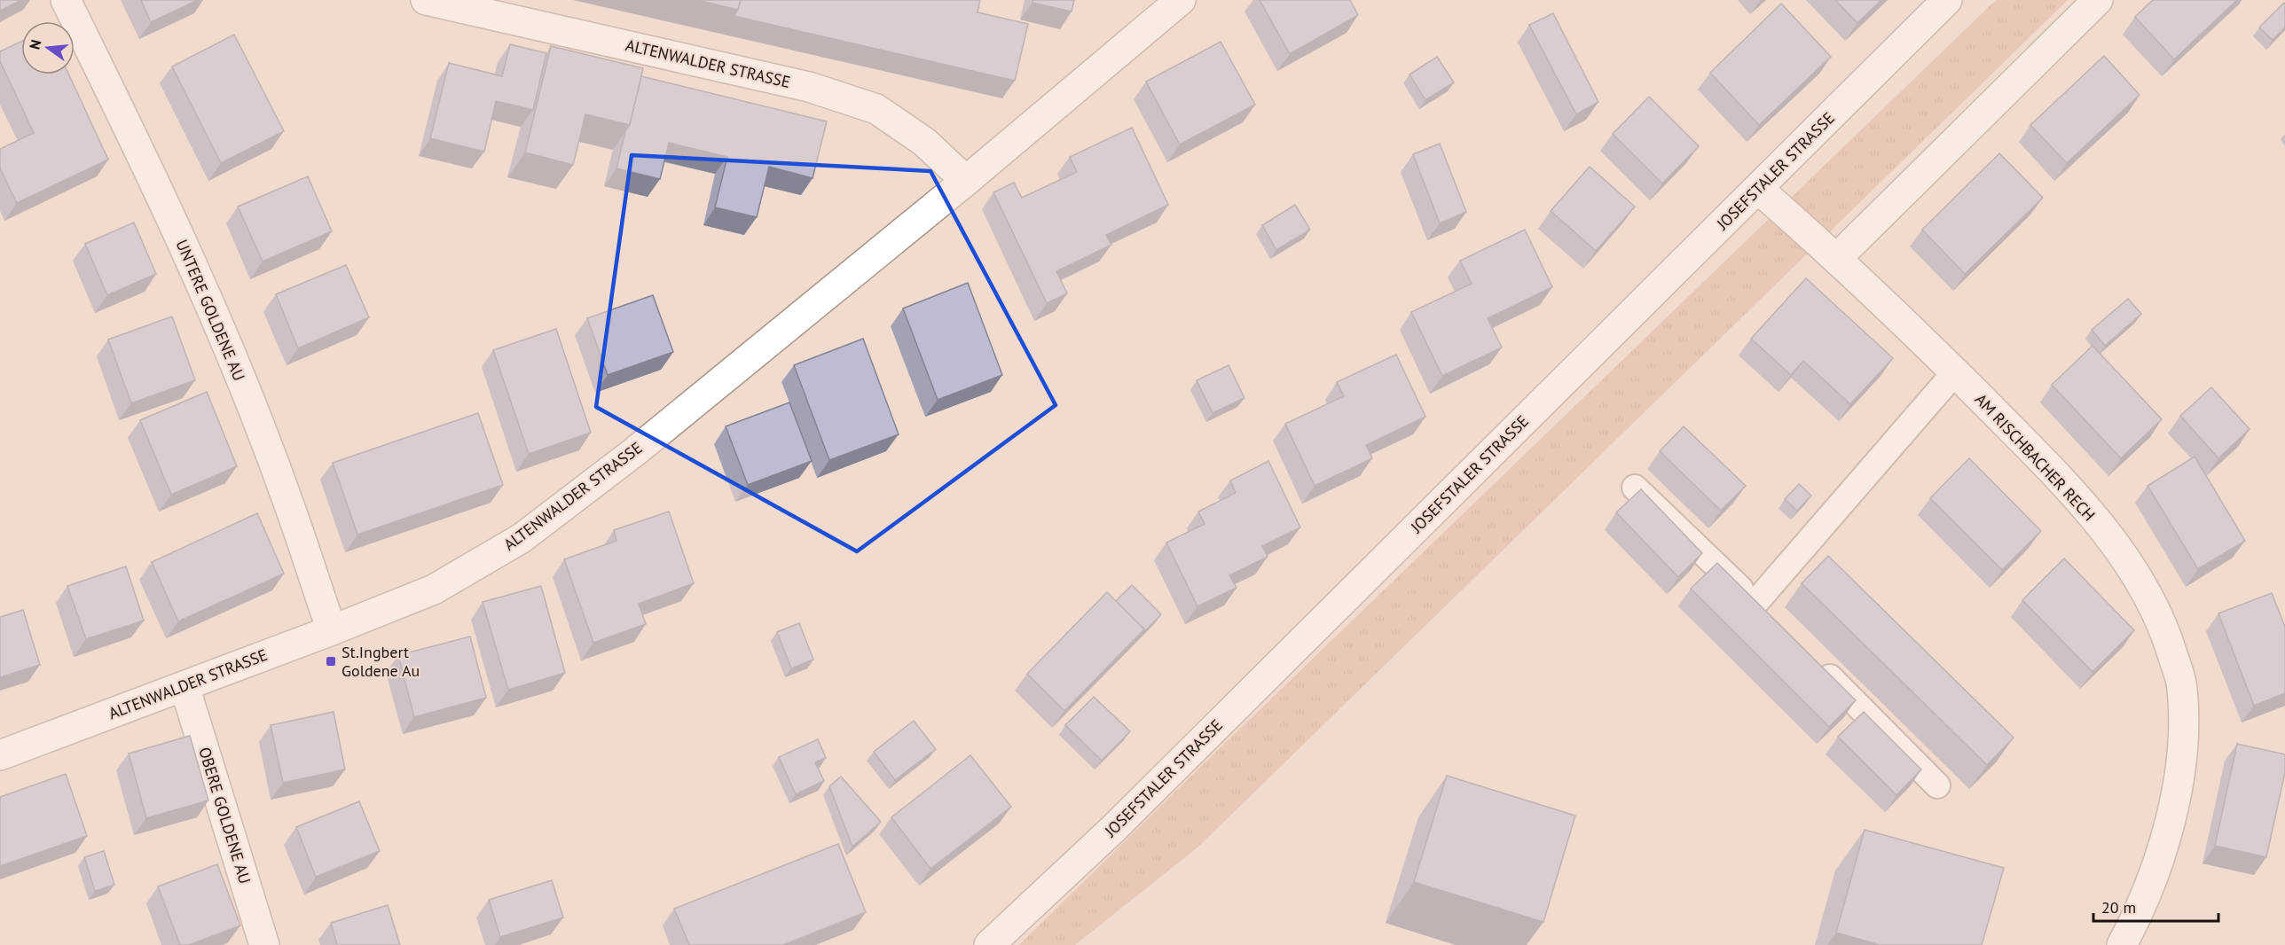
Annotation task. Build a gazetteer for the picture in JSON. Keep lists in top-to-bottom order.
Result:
{
  "streets": {
    "street": [
      "ALTENWALDER STRASSE",
      "JOSEFSTALER STRASSE",
      "UNTERE GOLDENE AU",
      "AM RISCHBACHER RECH",
      "OBERE GOLDENE AU"
    ]
  },
  "crossings": [
    ["ALTENWALDER STRASSE", "UNTERE GOLDENE AU"],
    ["ALTENWALDER STRASSE", "OBERE GOLDENE AU"],
    ["JOSEFSTALER STRASSE", "AM RISCHBACHER RECH"]
  ],
  "places": {
    "transit": ["St.Ingbert Goldene Au"]
  },
  "scale_bar": "20 m",
  "north": "left"
}
